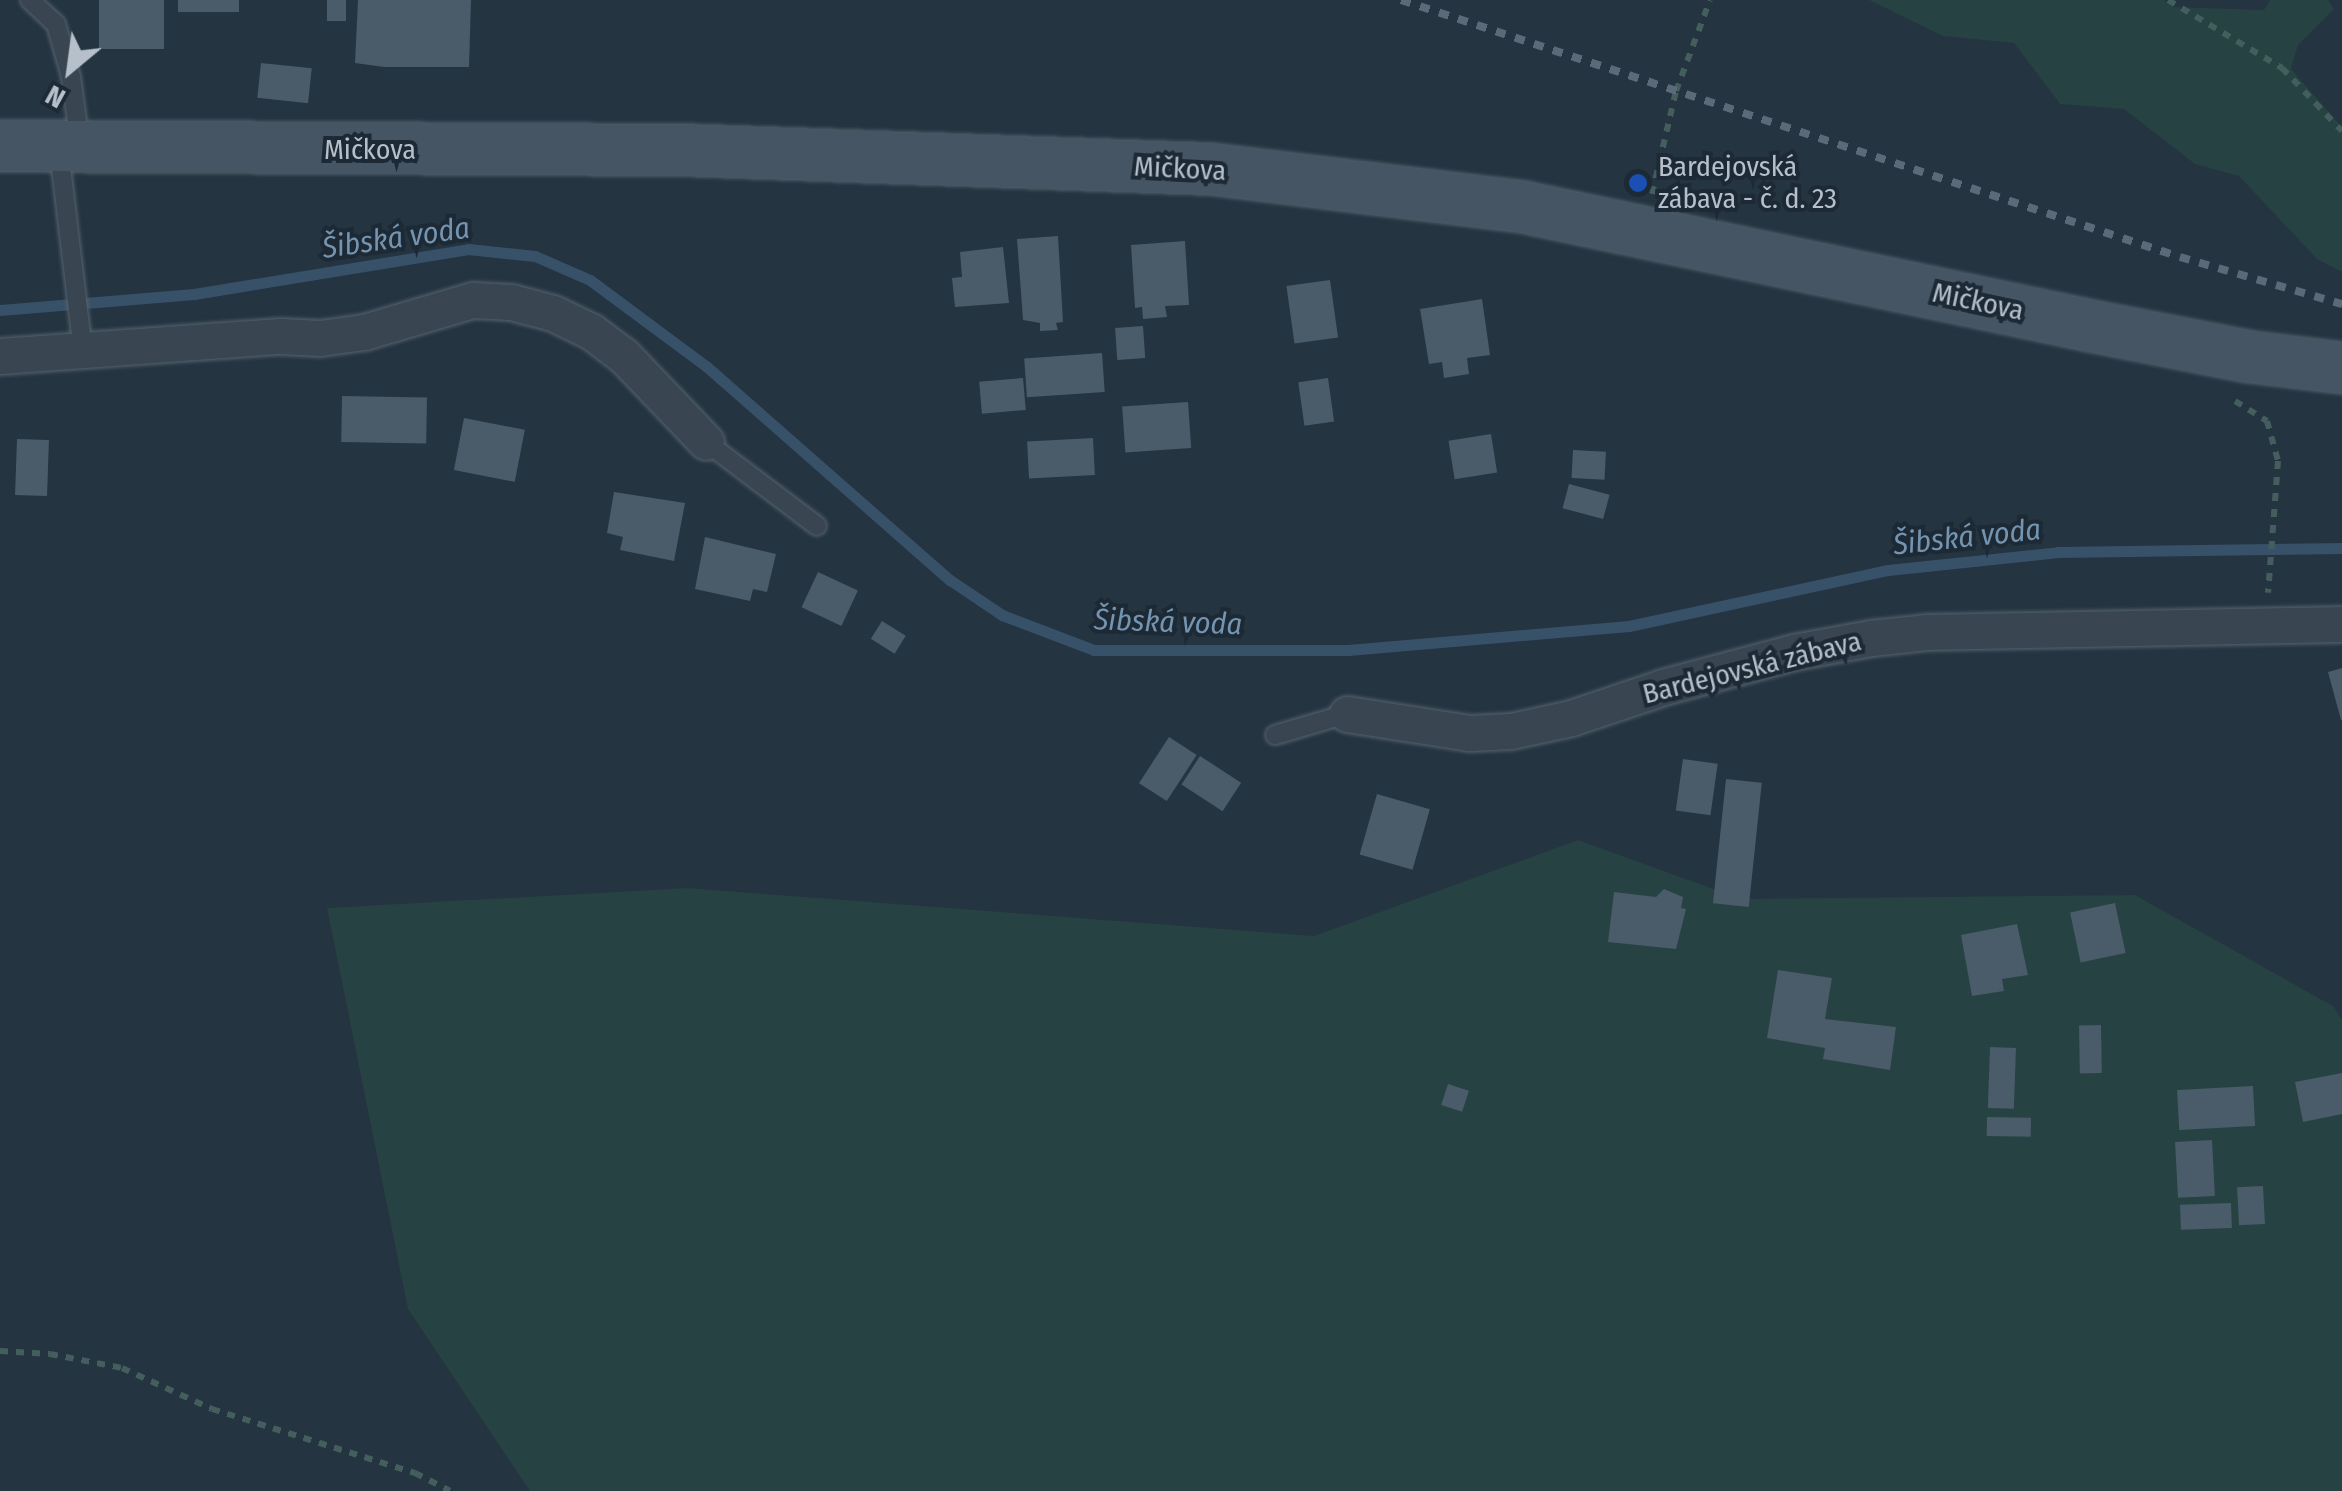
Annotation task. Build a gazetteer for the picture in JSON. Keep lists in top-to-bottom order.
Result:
{
  "streets": {
    "main road": ["Mičkova"],
    "street": ["Bardejovská zábava"]
  },
  "water": ["Šibská voda"],
  "places": ["Bardejovská zábava - č. d. 23"],
  "north": "bottom left"
}
